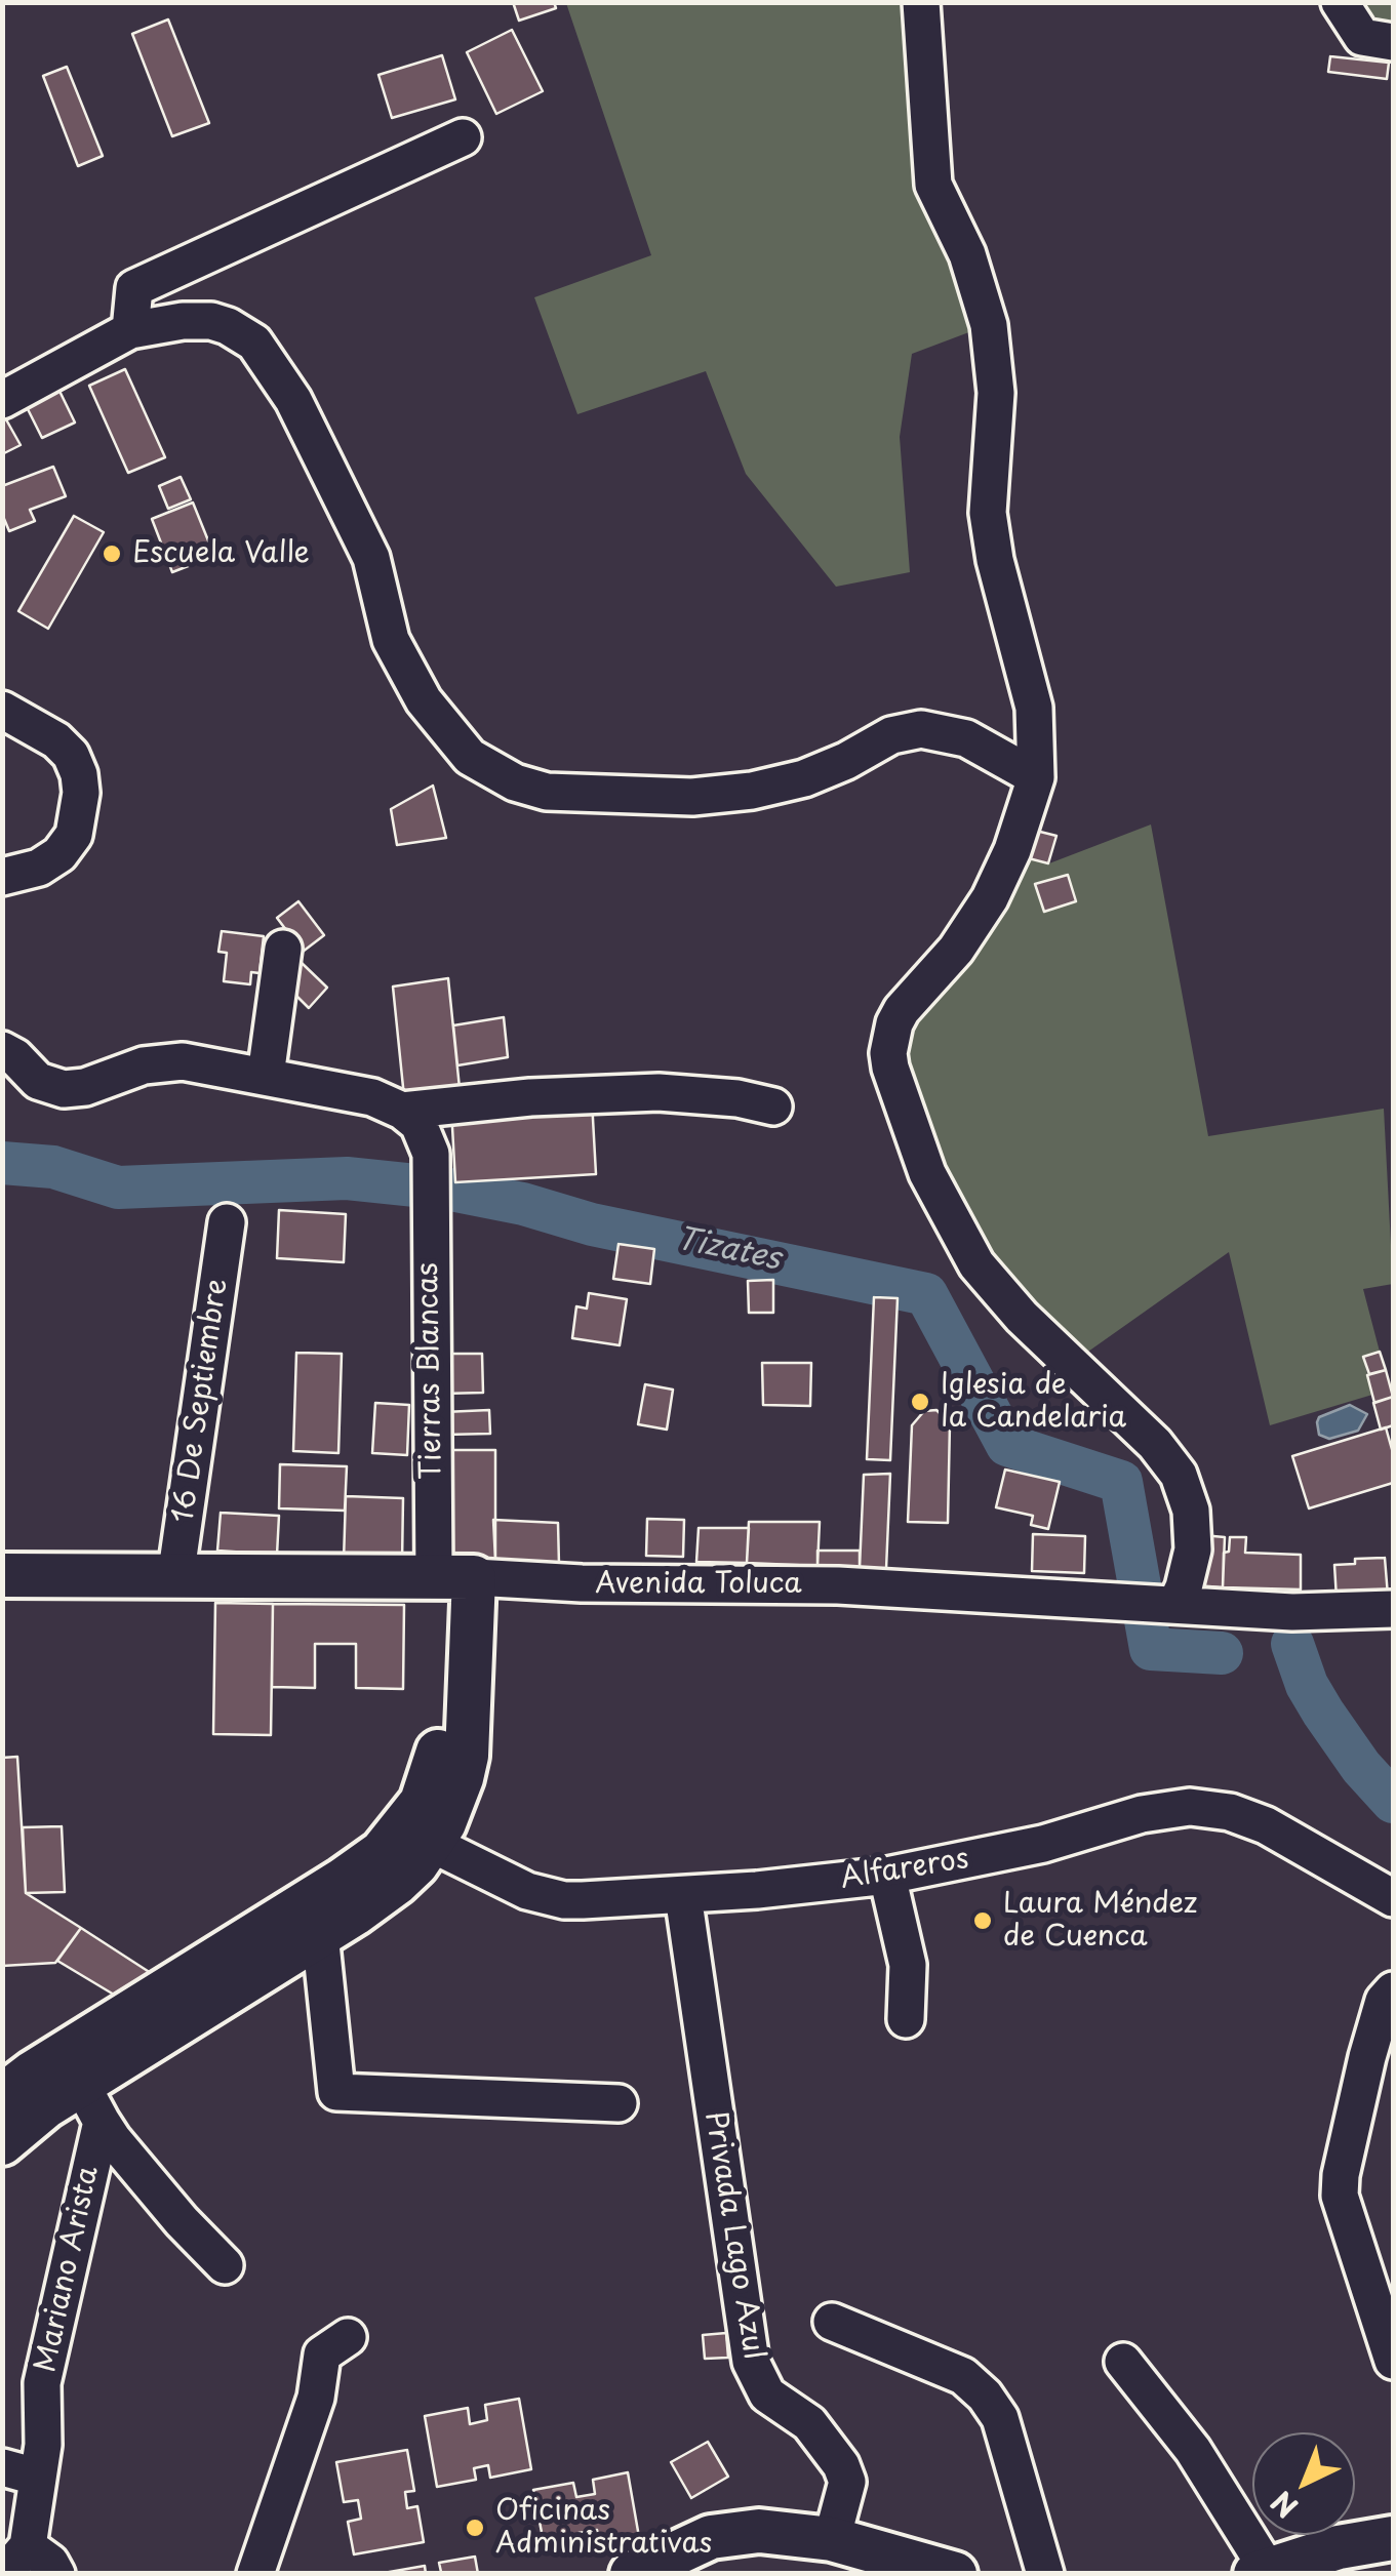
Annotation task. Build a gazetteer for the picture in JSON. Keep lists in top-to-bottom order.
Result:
{
  "streets": {
    "main road": ["Avenida Toluca"],
    "street": [
      "Tierras Blancas",
      "16 De Septiembre",
      "Alfareros",
      "Privada Lago Azul",
      "Mariano Arista"
    ]
  },
  "crossings": [
    ["Tierras Blancas", "Avenida Toluca"],
    ["16 De Septiembre", "Avenida Toluca"],
    ["Alfareros", "Privada Lago Azul"]
  ],
  "water": ["Tizates"],
  "places": [
    "Escuela Valle",
    "Iglesia de la Candelaria",
    "Laura Méndez de Cuenca",
    "Oficinas Administrativas"
  ],
  "north": "bottom left"
}
